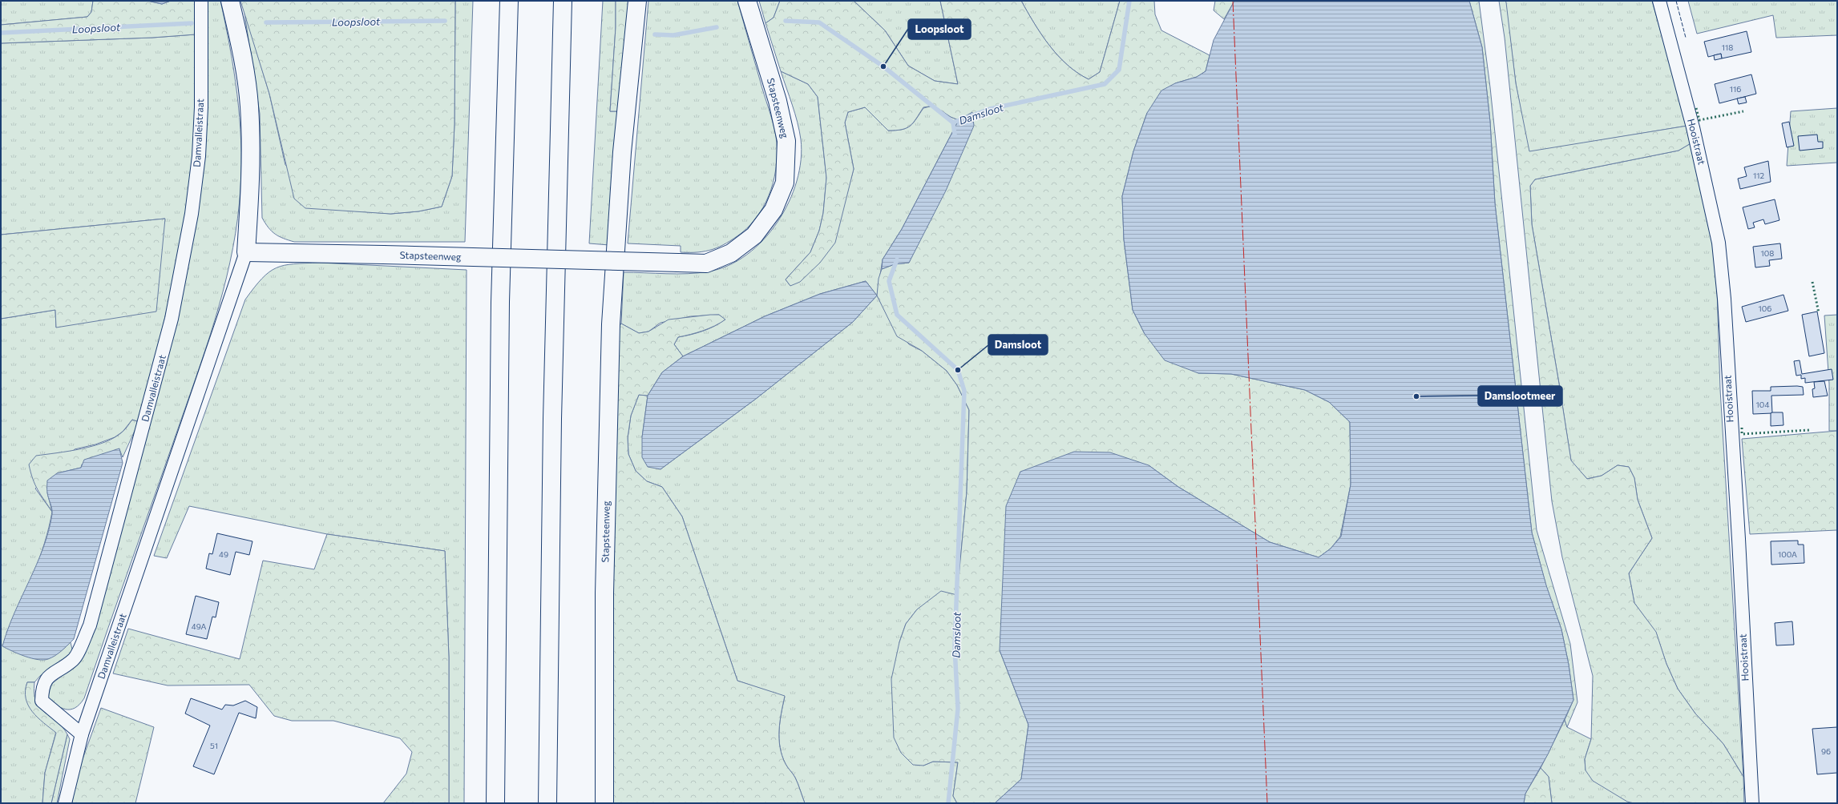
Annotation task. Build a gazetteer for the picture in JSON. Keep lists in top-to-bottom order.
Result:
{
  "streets": {
    "main road": ["Stapsteenweg", "Damvalleistraat"],
    "street": ["Hooistraat"]
  },
  "crossings": [
    ["Stapsteenweg", "Damvalleistraat"]
  ],
  "water": ["Loopsloot", "Damsloot"],
  "places": ["Loopsloot", "Damsloot", "Damslootmeer"],
  "house_numbers": [
    "118",
    "116",
    "112",
    "108",
    "106",
    "104",
    "49",
    "100A",
    "49A",
    "51",
    "96"
  ]
}
